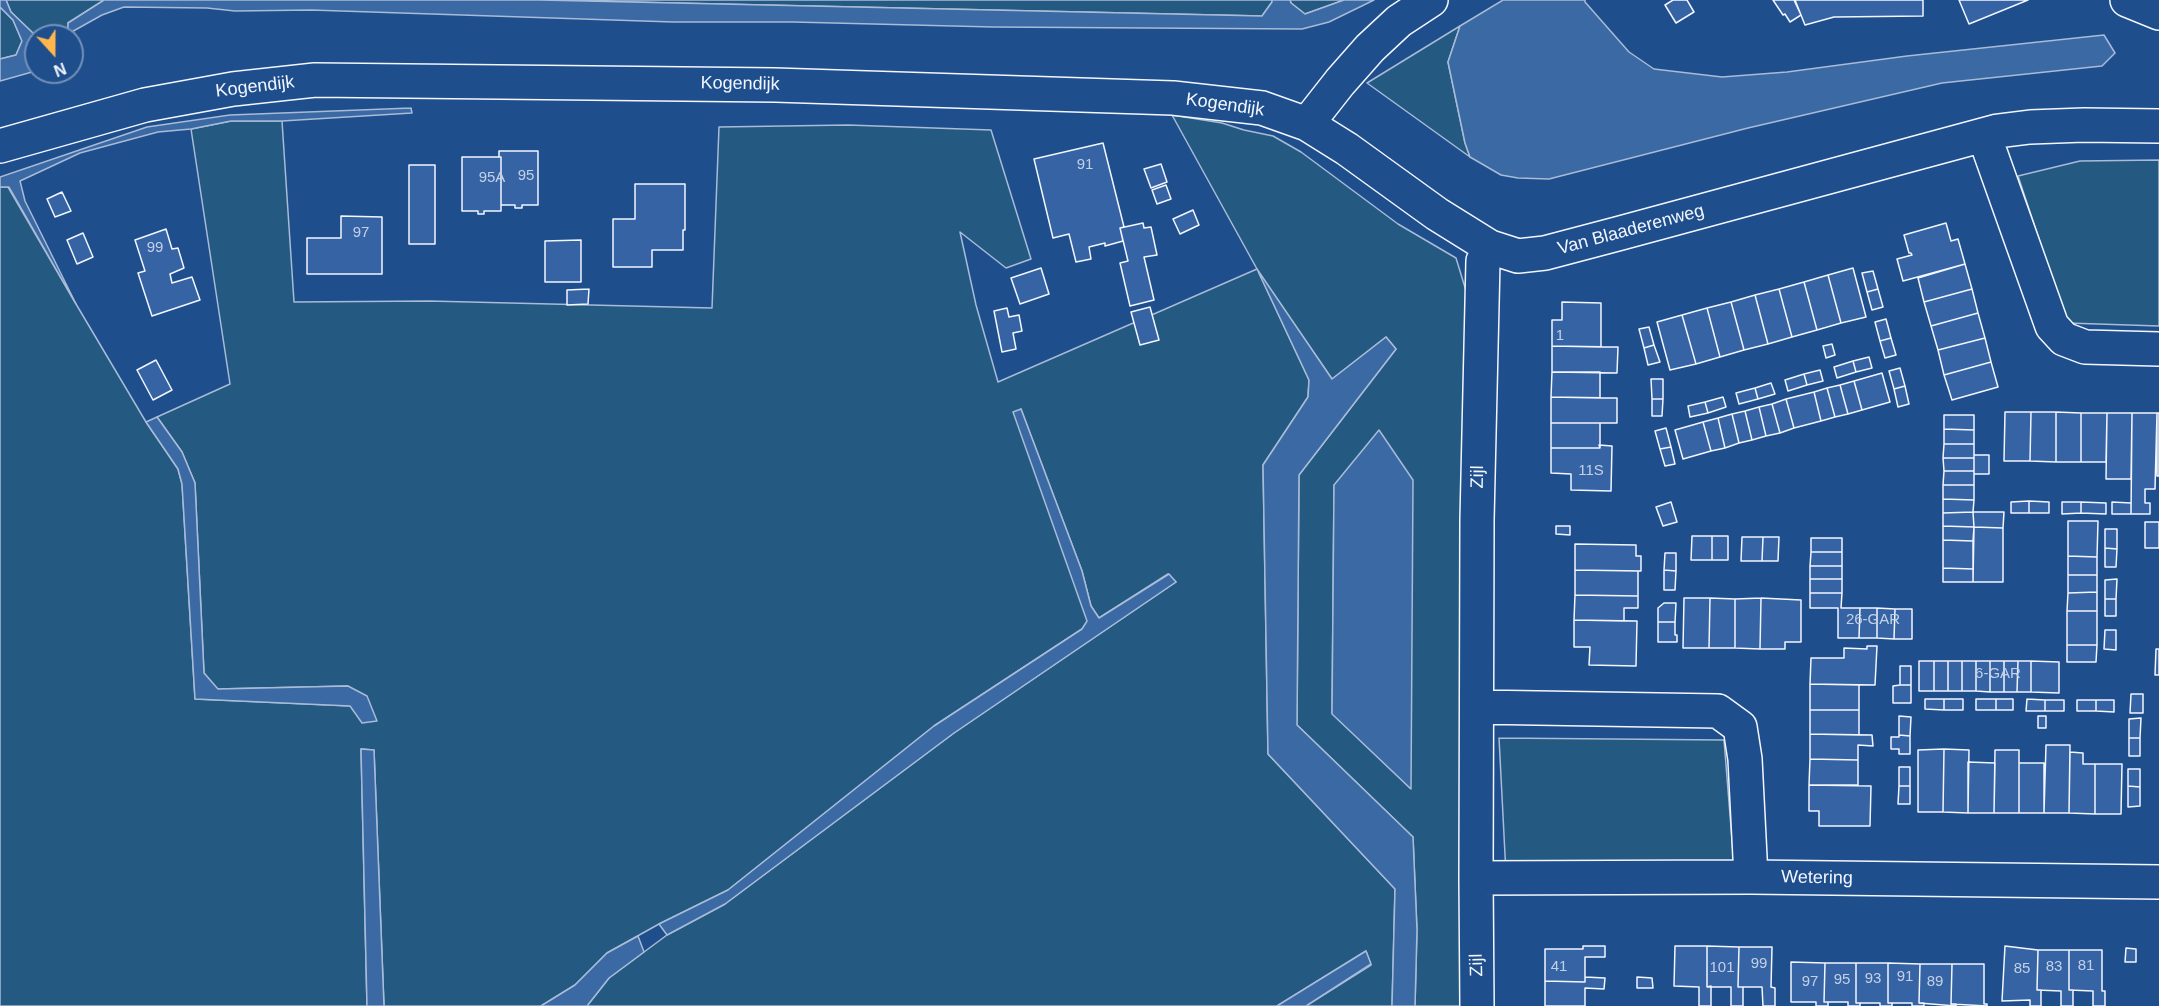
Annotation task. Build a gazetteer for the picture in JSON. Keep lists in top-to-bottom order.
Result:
{
  "streets": {
    "street": [
      "Kogendijk",
      "Van Blaaderenweg",
      "Zijl",
      "Wetering"
    ]
  },
  "crossings": [
    ["Kogendijk", "Van Blaaderenweg"],
    ["Van Blaaderenweg", "Zijl"],
    ["Zijl", "Wetering"]
  ],
  "house_numbers": [
    "91",
    "95",
    "95A",
    "97",
    "99",
    "1",
    "11S",
    "26-GAR",
    "6-GAR",
    "99",
    "81",
    "41",
    "83",
    "101",
    "85",
    "91",
    "93",
    "95",
    "97",
    "89"
  ],
  "north": "bottom"
}
